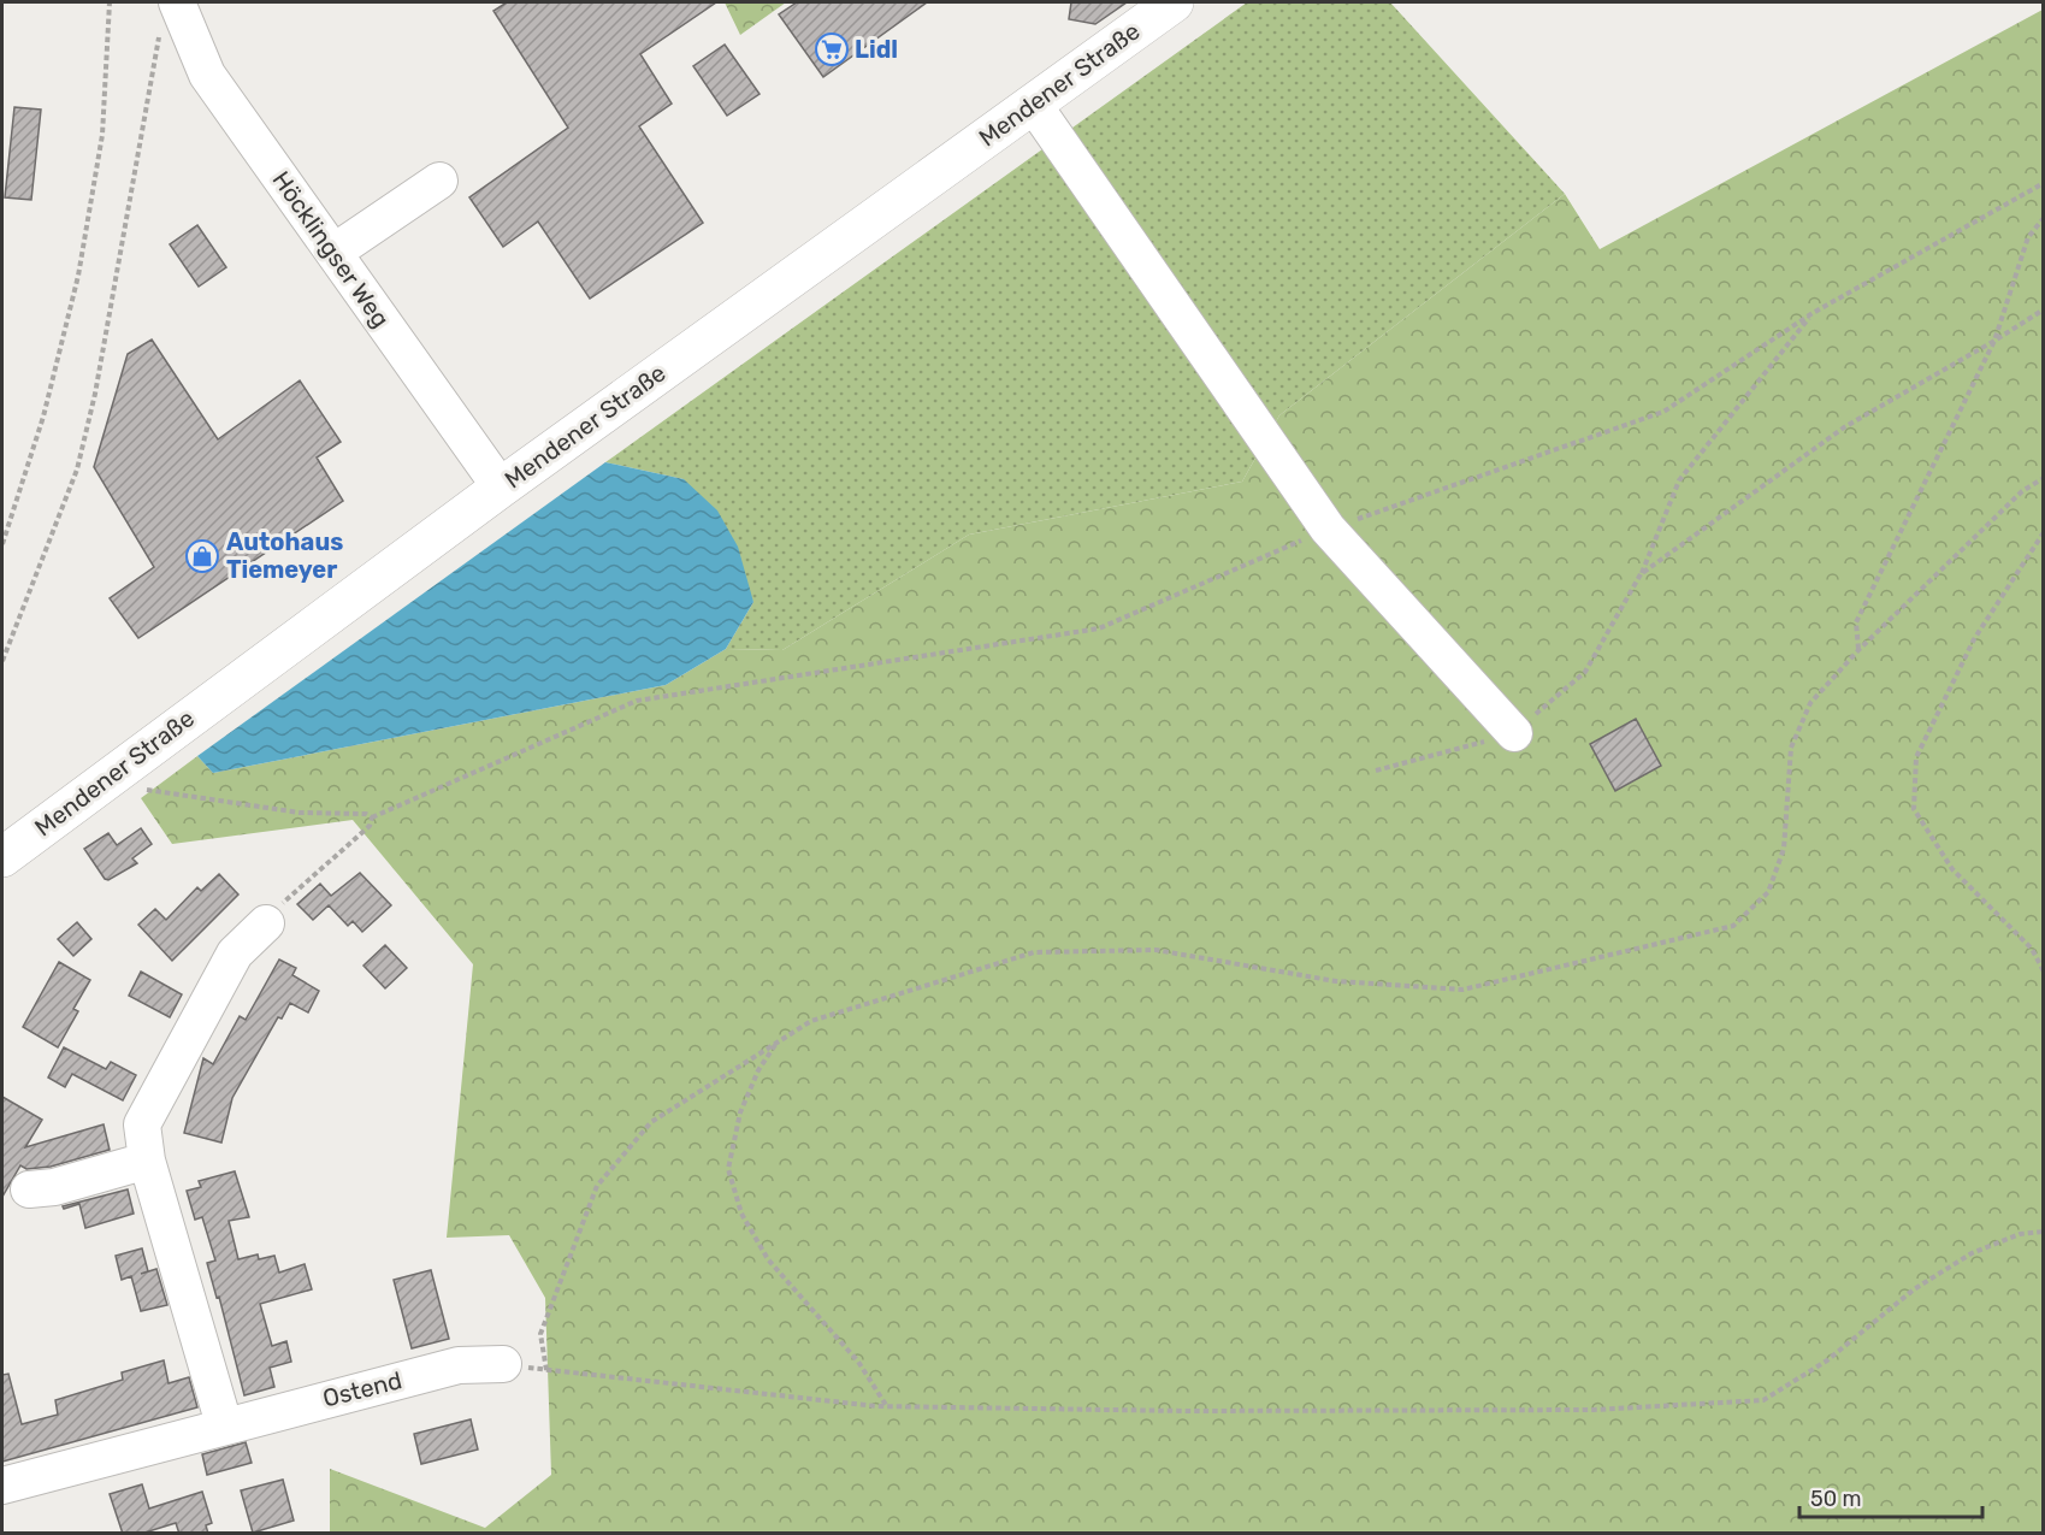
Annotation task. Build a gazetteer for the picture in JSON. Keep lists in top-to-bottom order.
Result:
{
  "streets": {
    "main road": ["Mendener Straße"],
    "street": ["Höcklingser Weg", "Ostend"]
  },
  "crossings": [
    ["Mendener Straße", "Höcklingser Weg"]
  ],
  "places": {
    "supermarket": ["Lidl"],
    "shop": ["Autohaus Tiemeyer"]
  },
  "scale_bar": "50 m"
}
